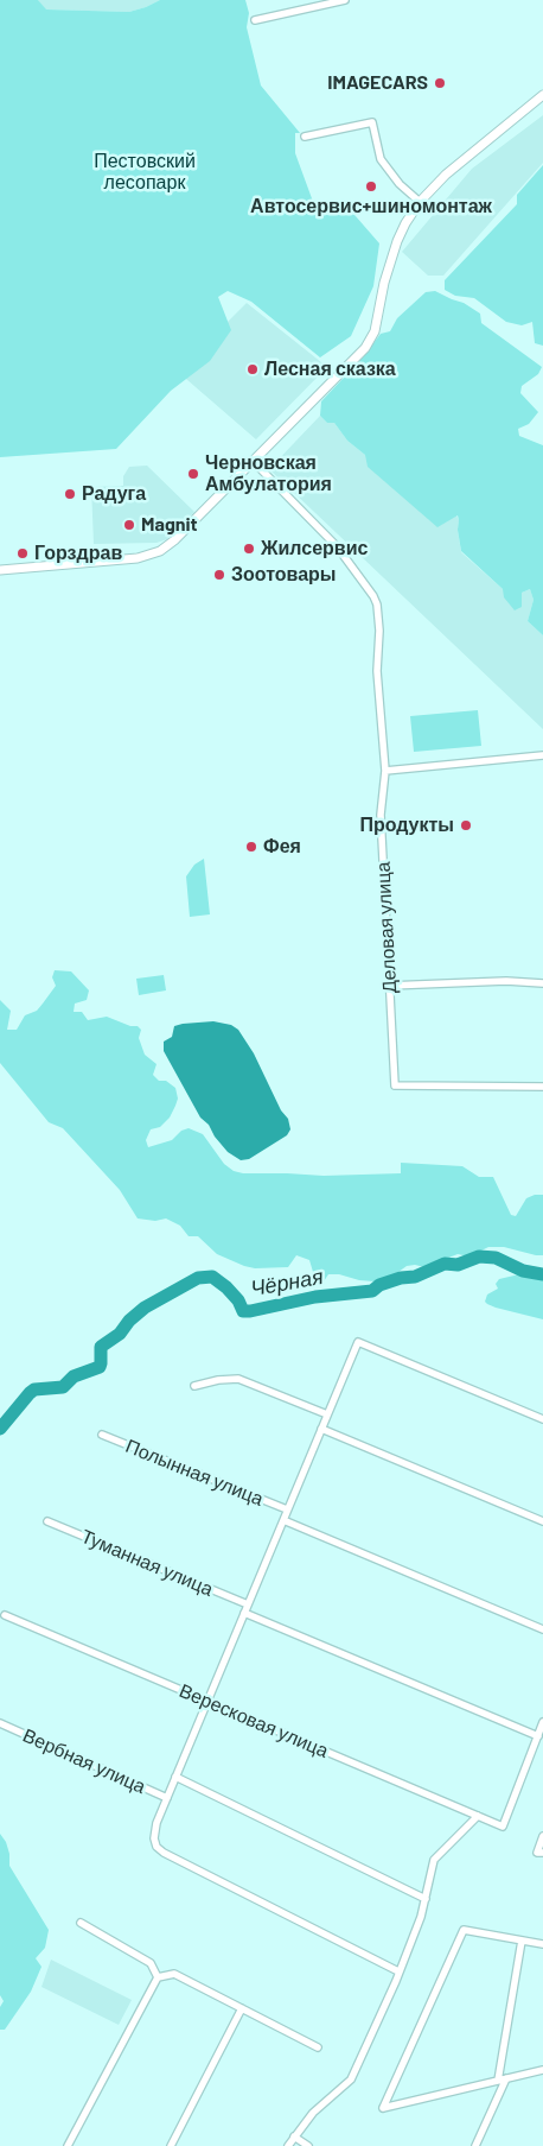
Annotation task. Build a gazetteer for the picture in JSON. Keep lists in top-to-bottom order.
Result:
{
  "streets": {
    "street": [
      "Деловая улица",
      "Полынная улица",
      "Туманная улица",
      "Вересковая улица",
      "Вербная улица"
    ]
  },
  "water": ["Чёрная"],
  "parks": ["Пестовский лесопарк"],
  "places": [
    "IMAGECARS",
    "Автосервис+шиномонтаж",
    "Лесная сказка",
    "Черновская Амбулатория",
    "Радуга",
    "Magnit",
    "Жилсервис",
    "Горздрав",
    "Зоотовары",
    "Продукты",
    "Фея"
  ]
}
